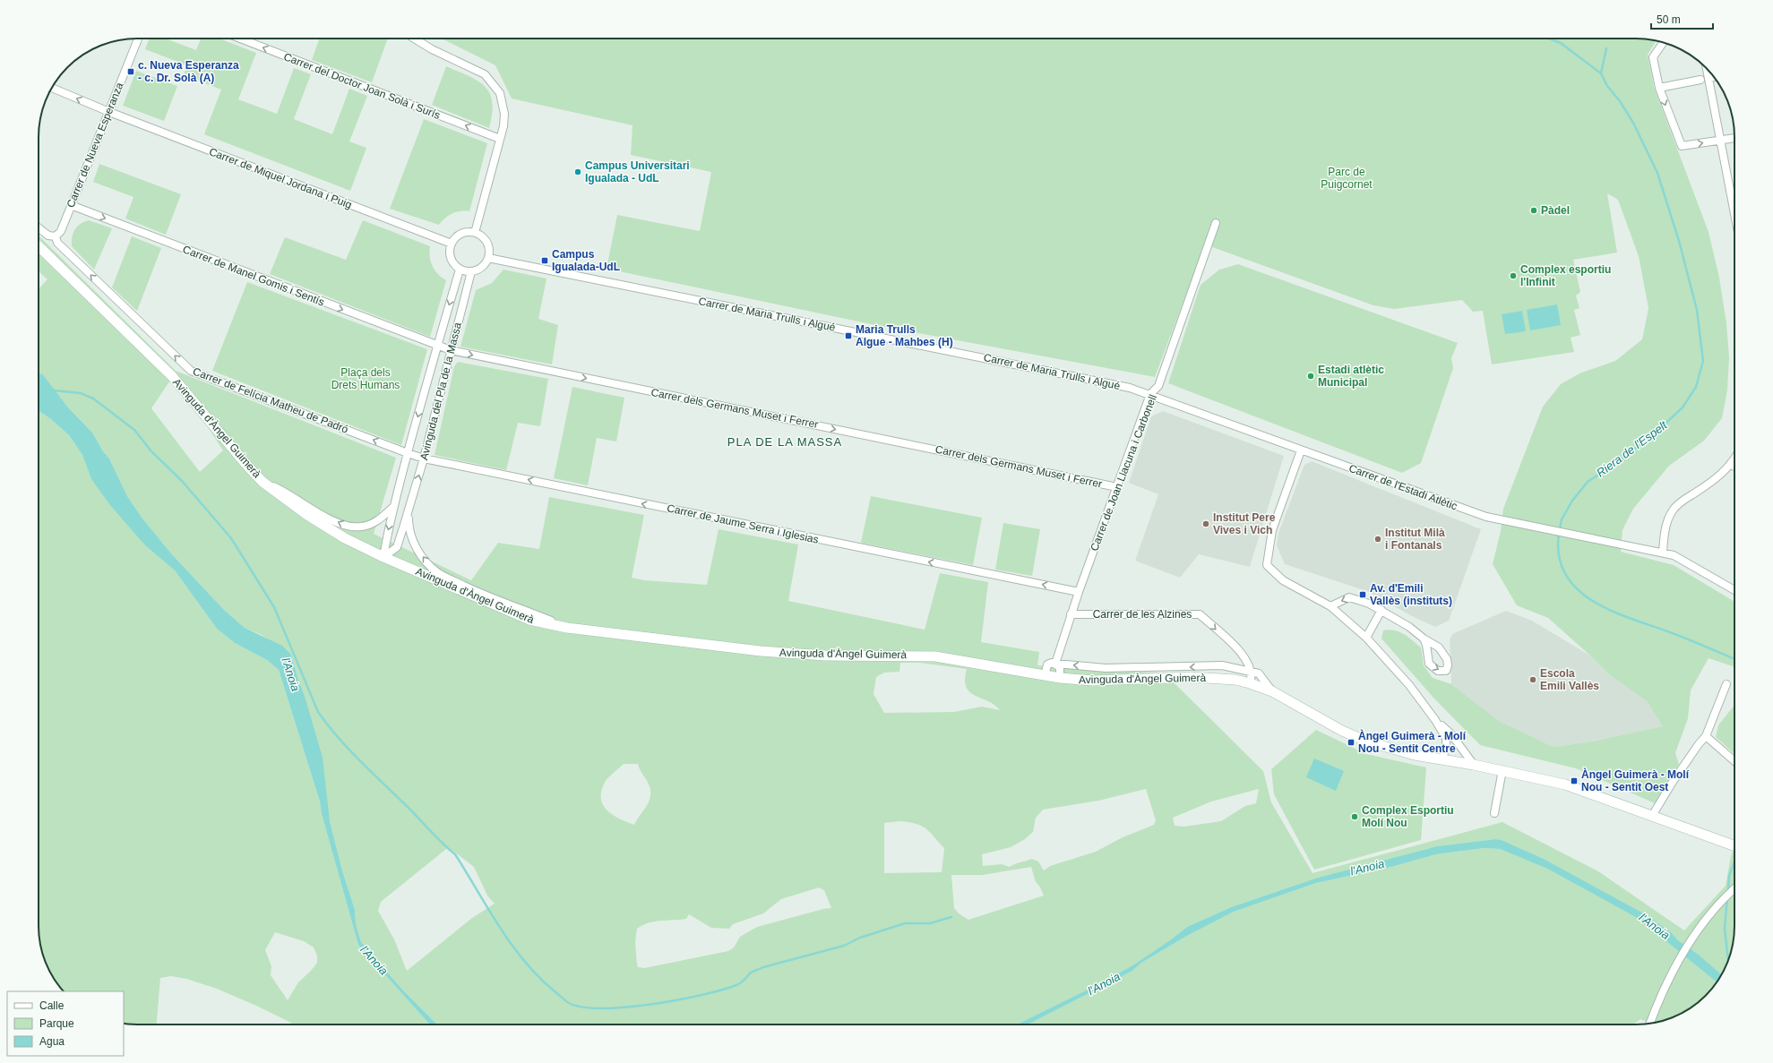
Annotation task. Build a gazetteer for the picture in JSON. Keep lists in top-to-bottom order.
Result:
{
  "streets": {
    "street": [
      "Carrer del Doctor Joan Solà i Surís",
      "Carrer de Nueva Esperanza",
      "Carrer de Miquel Jordana i Puig",
      "Carrer de Manel Gomis i Sentís",
      "Carrer de Maria Trulls i Algué",
      "Avinguda del Pla de la Massa",
      "Carrer de Felícia Matheu de Padró",
      "Carrer dels Germans Muset i Ferrer",
      "Avinguda d'Àngel Guimerà",
      "Carrer de Joan Llacuna i Carbonell",
      "Carrer de l'Estadi Atlètic",
      "Carrer de Jaume Serra i Iglesias",
      "Carrer de les Alzines"
    ]
  },
  "crossings": [
    ["Carrer de Nueva Esperanza", "Carrer de Miquel Jordana i Puig"],
    ["Carrer de Nueva Esperanza", "Carrer de Manel Gomis i Sentís"],
    ["Carrer de Nueva Esperanza", "Carrer de Felícia Matheu de Padró"],
    ["Carrer de Miquel Jordana i Puig", "Carrer de Maria Trulls i Algué"],
    ["Carrer de Miquel Jordana i Puig", "Avinguda del Pla de la Massa"],
    ["Carrer de Manel Gomis i Sentís", "Avinguda del Pla de la Massa"],
    ["Carrer de Manel Gomis i Sentís", "Carrer dels Germans Muset i Ferrer"],
    ["Carrer de Maria Trulls i Algué", "Avinguda del Pla de la Massa"],
    ["Carrer de Maria Trulls i Algué", "Carrer de Joan Llacuna i Carbonell"],
    ["Carrer de Maria Trulls i Algué", "Carrer de l'Estadi Atlètic"],
    ["Avinguda del Pla de la Massa", "Carrer de Felícia Matheu de Padró"],
    ["Avinguda del Pla de la Massa", "Carrer dels Germans Muset i Ferrer"],
    ["Avinguda del Pla de la Massa", "Avinguda d'Àngel Guimerà"],
    ["Avinguda del Pla de la Massa", "Carrer de Jaume Serra i Iglesias"],
    ["Carrer de Felícia Matheu de Padró", "Carrer de Jaume Serra i Iglesias"],
    ["Carrer dels Germans Muset i Ferrer", "Carrer de Joan Llacuna i Carbonell"],
    ["Avinguda d'Àngel Guimerà", "Carrer de Joan Llacuna i Carbonell"],
    ["Avinguda d'Àngel Guimerà", "Carrer de les Alzines"],
    ["Carrer de Joan Llacuna i Carbonell", "Carrer de l'Estadi Atlètic"],
    ["Carrer de Joan Llacuna i Carbonell", "Carrer de Jaume Serra i Iglesias"],
    ["Carrer de Joan Llacuna i Carbonell", "Carrer de les Alzines"]
  ],
  "one_way": [
    "Carrer del Doctor Joan Solà i Surís",
    "Carrer de Manel Gomis i Sentís",
    "Carrer de Felícia Matheu de Padró",
    "Carrer dels Germans Muset i Ferrer",
    "Carrer de Jaume Serra i Iglesias",
    "Carrer de les Alzines"
  ],
  "districts": ["PLA DE LA MASSA"],
  "water": ["Riera de l'Espelt", "l'Anoia"],
  "parks": ["Parc de Puigcornet", "Plaça dels Drets Humans"],
  "places": {
    "transit": [
      "c. Nueva Esperanza - c. Dr. Solà (A)",
      "Campus Igualada-UdL",
      "Maria Trulls Algue - Mahbes (H)",
      "Av. d'Emili Vallès (instituts)",
      "Àngel Guimerà - Molí Nou - Sentit Centre",
      "Àngel Guimerà - Molí Nou - Sentit Oest"
    ],
    "other": [
      "Campus Universitari Igualada - UdL",
      "Pàdel",
      "Complex esportiu l'Infinit",
      "Estadi atlètic Municipal",
      "Institut Pere Vives i Vich",
      "Institut Milà i Fontanals",
      "Escola Emili Vallès",
      "Complex Esportiu Molí Nou"
    ]
  },
  "legend": ["Calle", "Parque", "Agua"],
  "scale_bar": "50 m"
}
